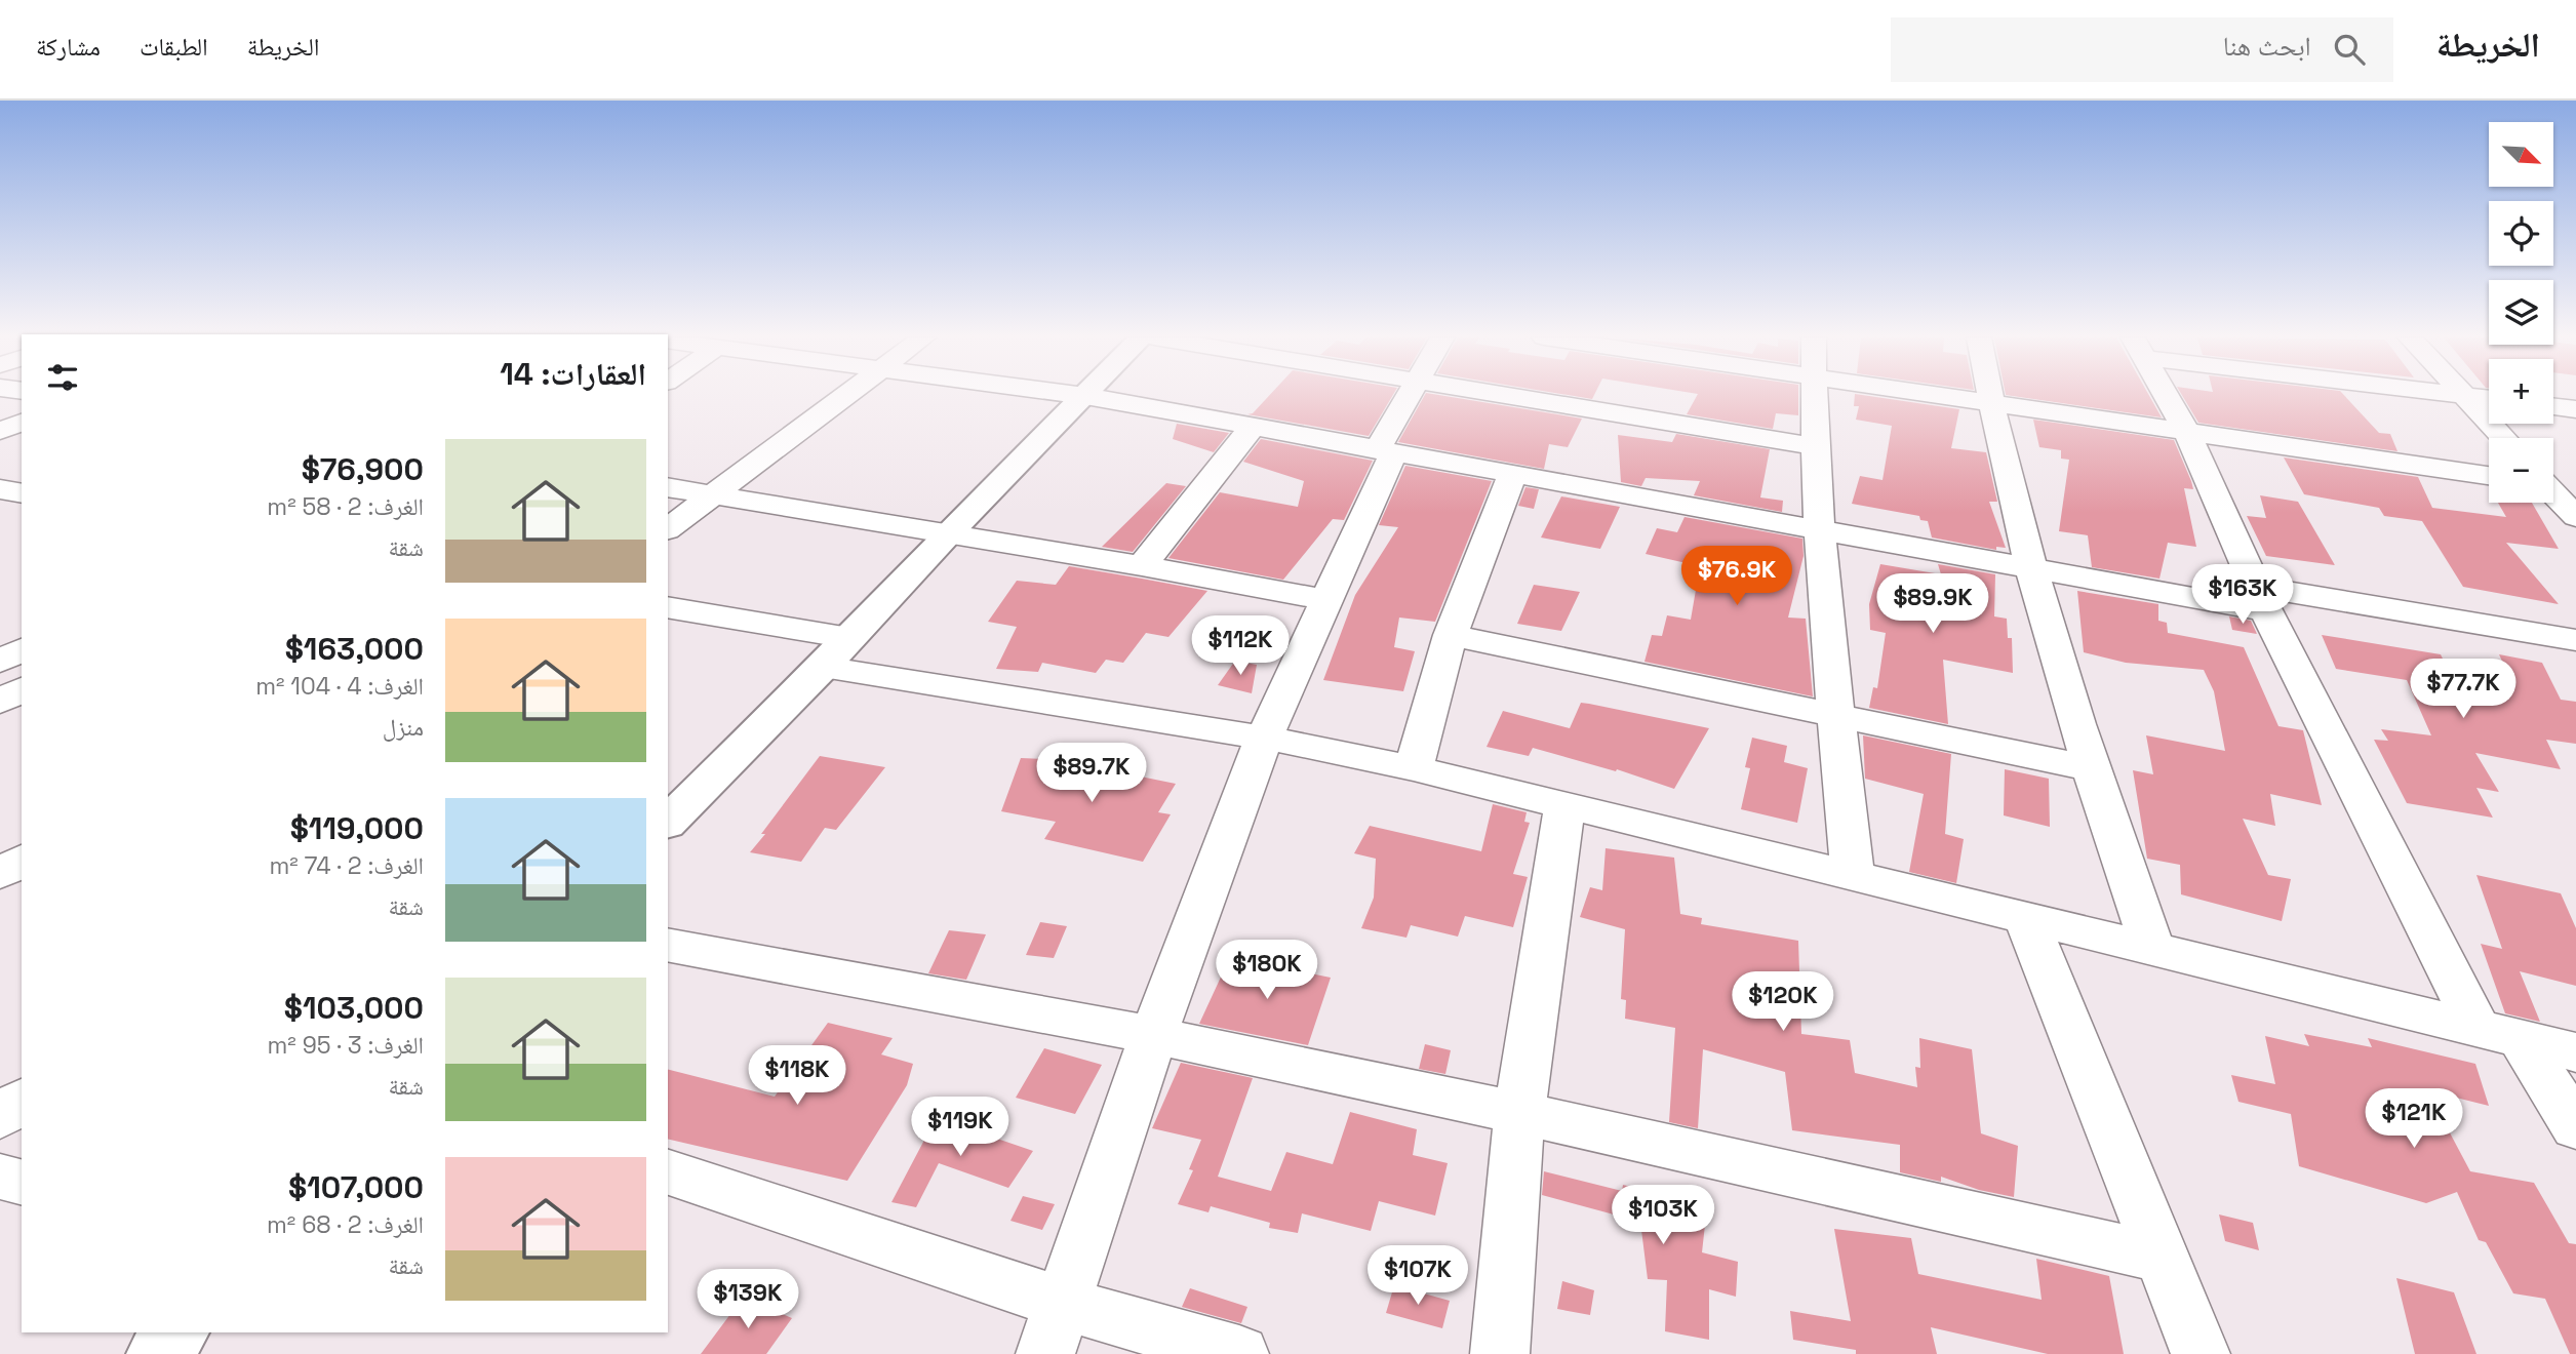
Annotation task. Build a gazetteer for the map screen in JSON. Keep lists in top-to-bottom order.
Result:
{
  "north": "bottom right",
  "page": {
    "header": "الخريطة",
    "search": "ابحث هنا",
    "nav": ["الخريطة", "الطبقات", "مشاركة"],
    "map_buttons": ["+", "−"],
    "heading": "العقارات: 14",
    "list": [
      {
        "name": "$76,900",
        "note": "الغرف: 2 · 58 m² · شقة"
      },
      {
        "name": "$163,000",
        "note": "الغرف: 4 · 104 m² · منزل"
      },
      {
        "name": "$119,000",
        "note": "الغرف: 2 · 74 m² · شقة"
      },
      {
        "name": "$103,000",
        "note": "الغرف: 3 · 95 m² · شقة"
      },
      {
        "name": "$107,000",
        "note": "الغرف: 2 · 68 m² · شقة"
      }
    ],
    "price": [
      "$76.9K",
      "$163K",
      "$89.9K",
      "$112K",
      "$77.7K",
      "$89.7K",
      "$180K",
      "$120K",
      "$118K",
      "$121K",
      "$119K",
      "$103K",
      "$107K",
      "$139K"
    ]
  }
}
